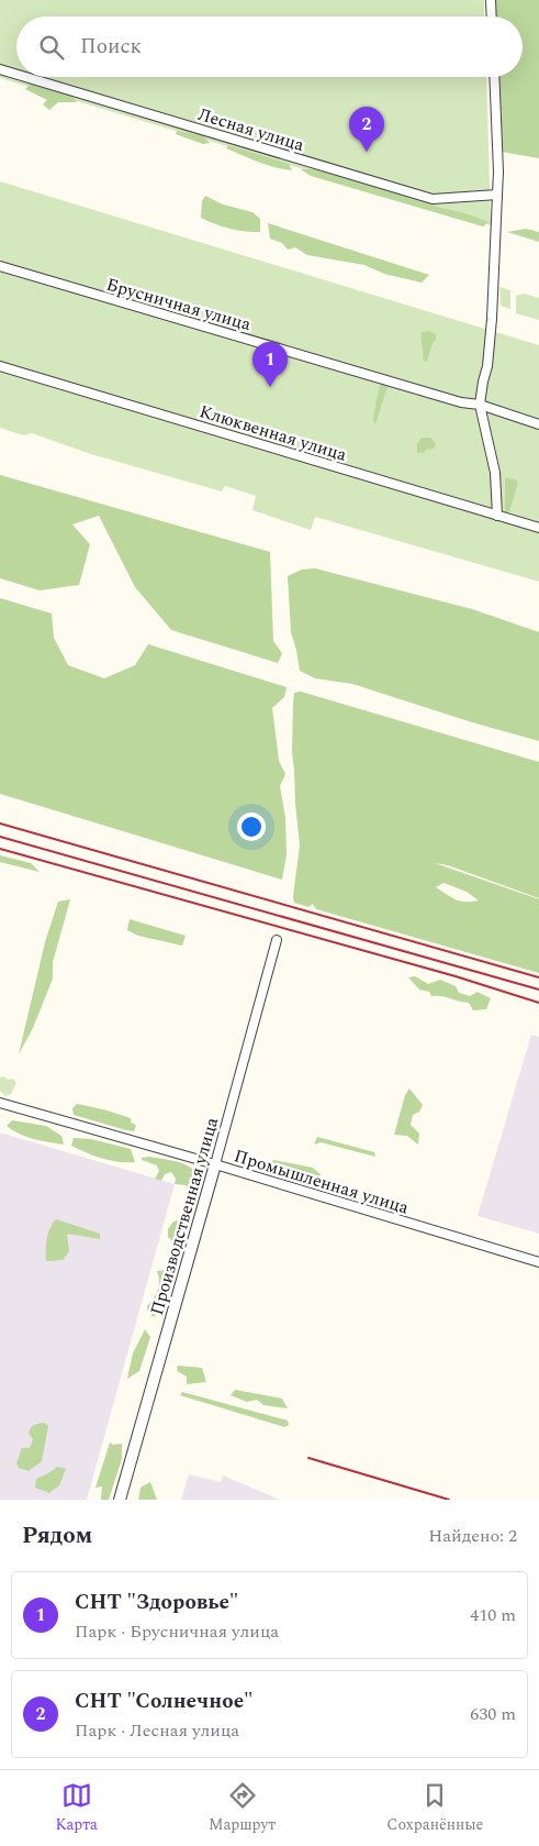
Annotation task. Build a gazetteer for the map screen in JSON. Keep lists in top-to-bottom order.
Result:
{
  "streets": {
    "street": [
      "Лесная улица",
      "Брусничная улица",
      "Клюквенная улица",
      "Промышленная улица",
      "Производственная улица"
    ]
  },
  "crossings": [
    ["Промышленная улица", "Производственная улица"]
  ],
  "page": {
    "search": "Поиск",
    "pins": ["2", "1"],
    "heading": ["Рядом", "Найдено: 2"],
    "list": [
      {
        "mark": "1",
        "name": "СНТ \"Здоровье\"",
        "note": "Парк · Брусничная улица",
        "value": "410 m"
      },
      {
        "mark": "2",
        "name": "СНТ \"Солнечное\"",
        "note": "Парк · Лесная улица",
        "value": "630 m"
      }
    ],
    "nav": ["Карта", "Маршрут", "Сохранённые"]
  }
}
